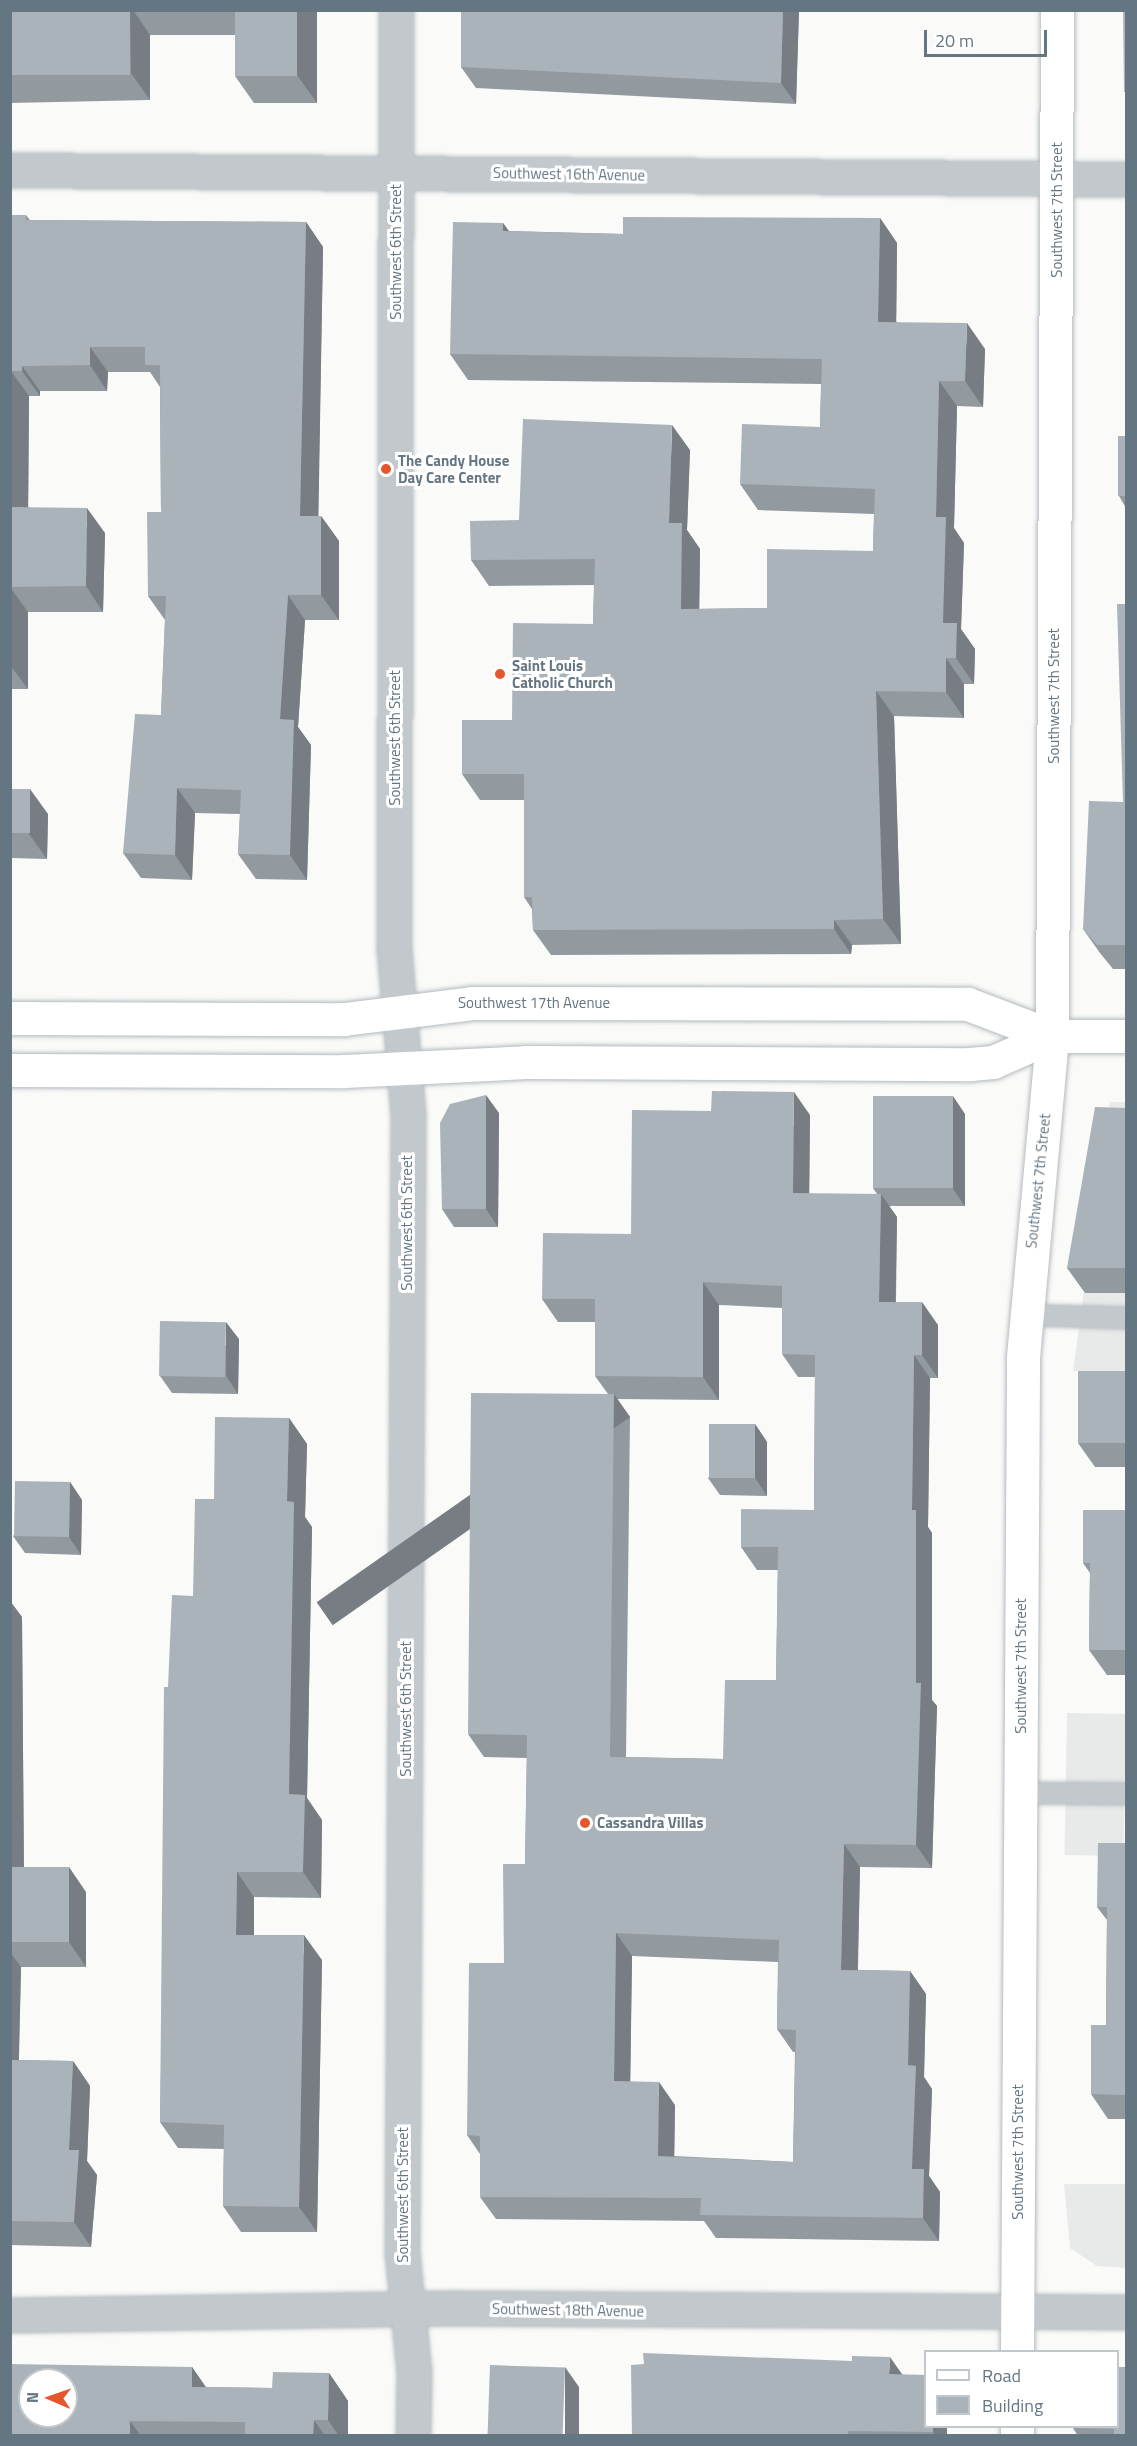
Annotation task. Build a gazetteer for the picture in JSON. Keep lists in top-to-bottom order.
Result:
{
  "streets": {
    "main road": ["Southwest 7th Street", "Southwest 17th Avenue"],
    "street": ["Southwest 16th Avenue", "Southwest 6th Street", "Southwest 18th Avenue"]
  },
  "crossings": [
    ["Southwest 16th Avenue", "Southwest 7th Street"],
    ["Southwest 16th Avenue", "Southwest 6th Street"],
    ["Southwest 7th Street", "Southwest 17th Avenue"],
    ["Southwest 7th Street", "Southwest 18th Avenue"],
    ["Southwest 6th Street", "Southwest 17th Avenue"],
    ["Southwest 6th Street", "Southwest 18th Avenue"]
  ],
  "places": ["The Candy House Day Care Center", "Saint Louis Catholic Church", "Cassandra Villas"],
  "legend": ["Road", "Building"],
  "scale_bar": "20 m",
  "north": "left"
}
